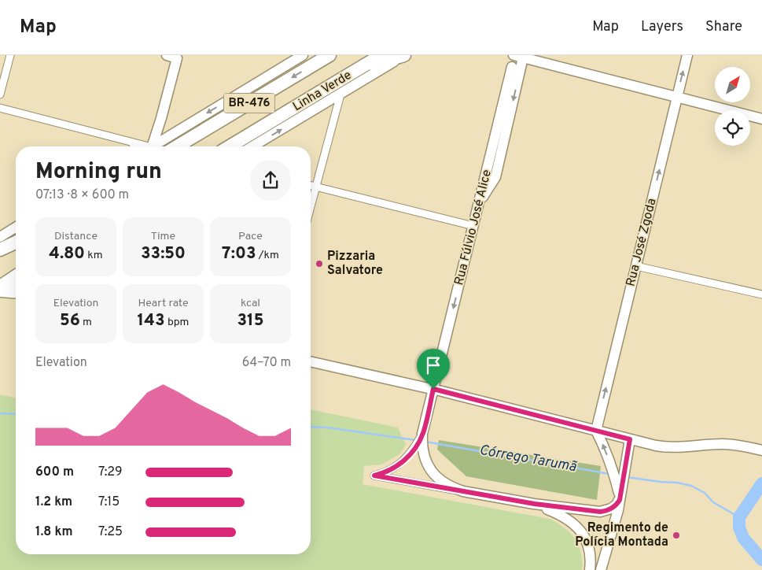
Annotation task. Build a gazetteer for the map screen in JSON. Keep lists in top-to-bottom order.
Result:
{
  "streets": {
    "highway": ["Linha Verde", "BR-476"],
    "main road": ["Rua Fúlvio José Alice", "Rua José Zgoda"]
  },
  "one_way": ["Rua Fúlvio José Alice", "Rua José Zgoda"],
  "water": ["Córrego Tarumã"],
  "places": ["Pizzaria Salvatore", "Regimento de Polícia Montada"],
  "north": "top right",
  "page": {
    "header": "Map",
    "nav": ["Map", "Layers", "Share"],
    "heading": ["Morning run", "07:13 · 8 × 600 m"],
    "stats": [
      ["Distance", "4.80 km"],
      ["Time", "33:50"],
      ["Pace", "7:03 /km"],
      ["Elevation", "56 m"],
      ["Heart rate", "143 bpm"],
      ["kcal", "315"]
    ],
    "chart": ["Elevation", "64–70 m"],
    "list": [
      {
        "name": "600 m",
        "note": "7:29"
      },
      {
        "name": "1.2 km",
        "note": "7:15"
      },
      {
        "name": "1.8 km",
        "note": "7:25"
      }
    ]
  }
}
